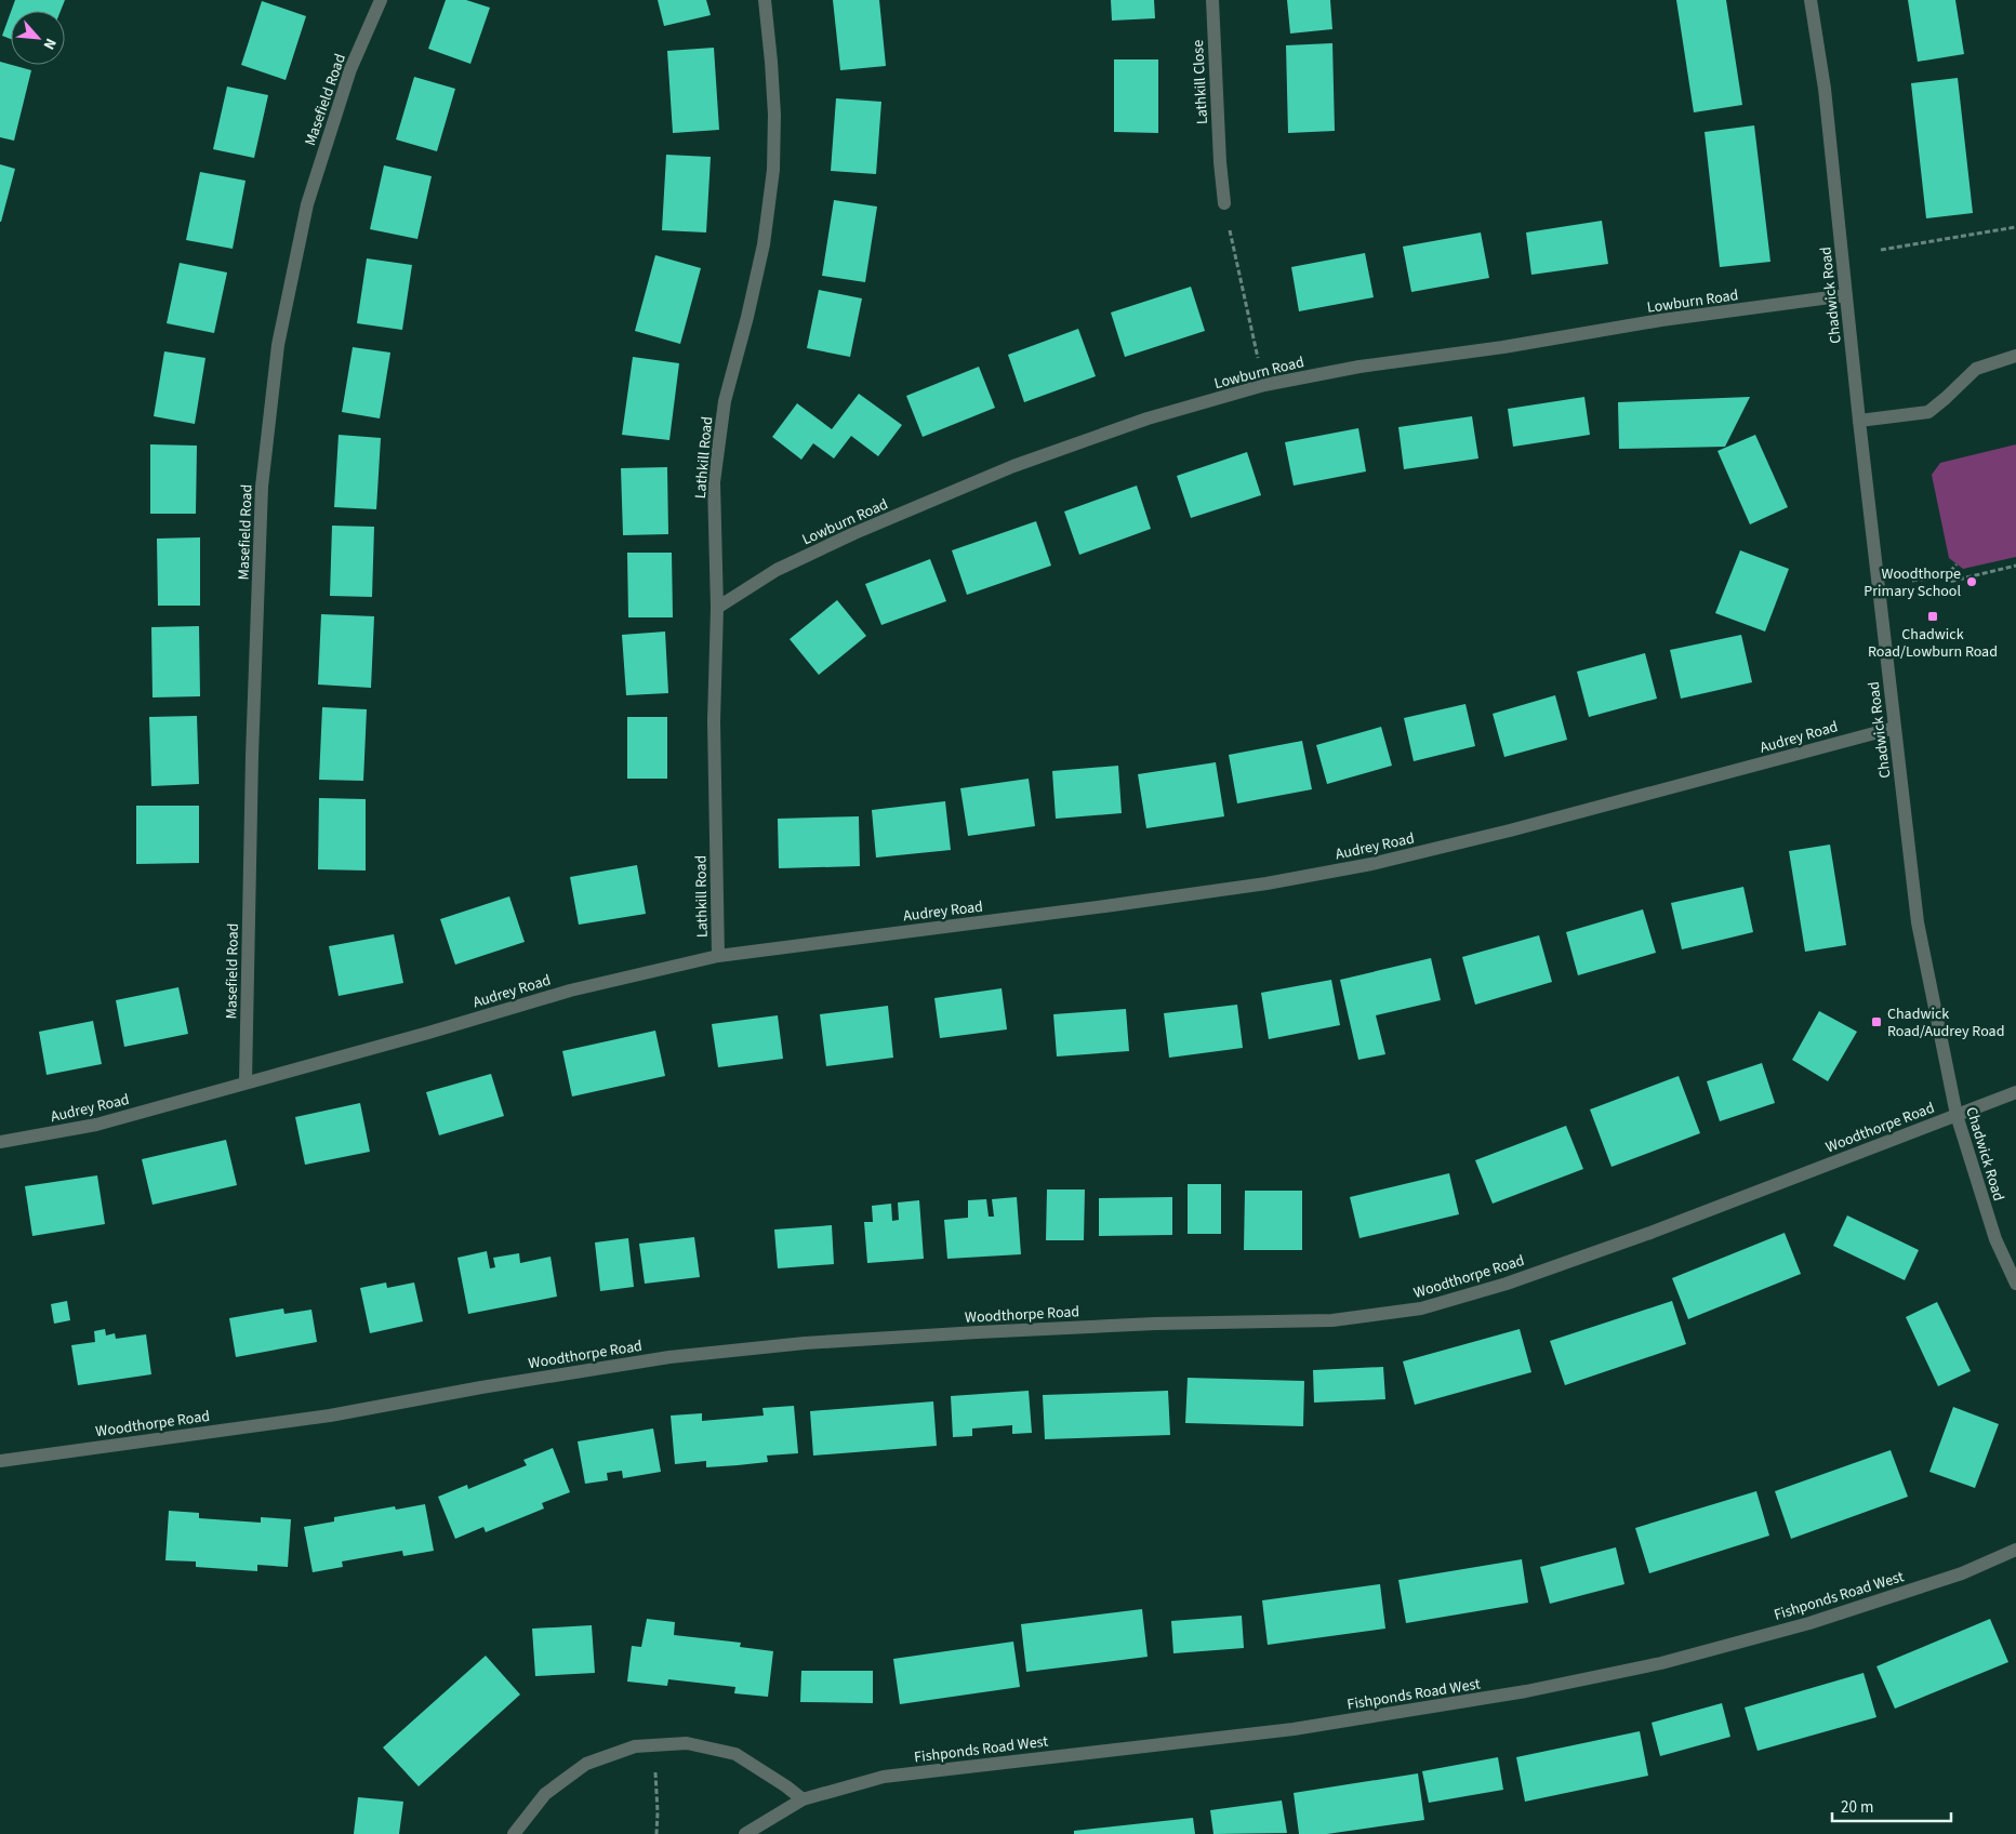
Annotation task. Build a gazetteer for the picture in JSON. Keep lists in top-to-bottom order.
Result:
{
  "streets": {
    "street": [
      "Lathkill Close",
      "Masefield Road",
      "Chadwick Road",
      "Lowburn Road",
      "Lathkill Road",
      "Audrey Road",
      "Woodthorpe Road",
      "Fishponds Road West"
    ]
  },
  "crossings": [
    ["Masefield Road", "Audrey Road"],
    ["Chadwick Road", "Lowburn Road"],
    ["Chadwick Road", "Audrey Road"],
    ["Chadwick Road", "Woodthorpe Road"],
    ["Lowburn Road", "Lathkill Road"],
    ["Lathkill Road", "Audrey Road"]
  ],
  "places": {
    "other": ["Woodthorpe Primary School"],
    "transit": ["Chadwick Road/Lowburn Road", "Chadwick Road/Audrey Road"]
  },
  "scale_bar": "20 m",
  "north": "bottom right"
}
